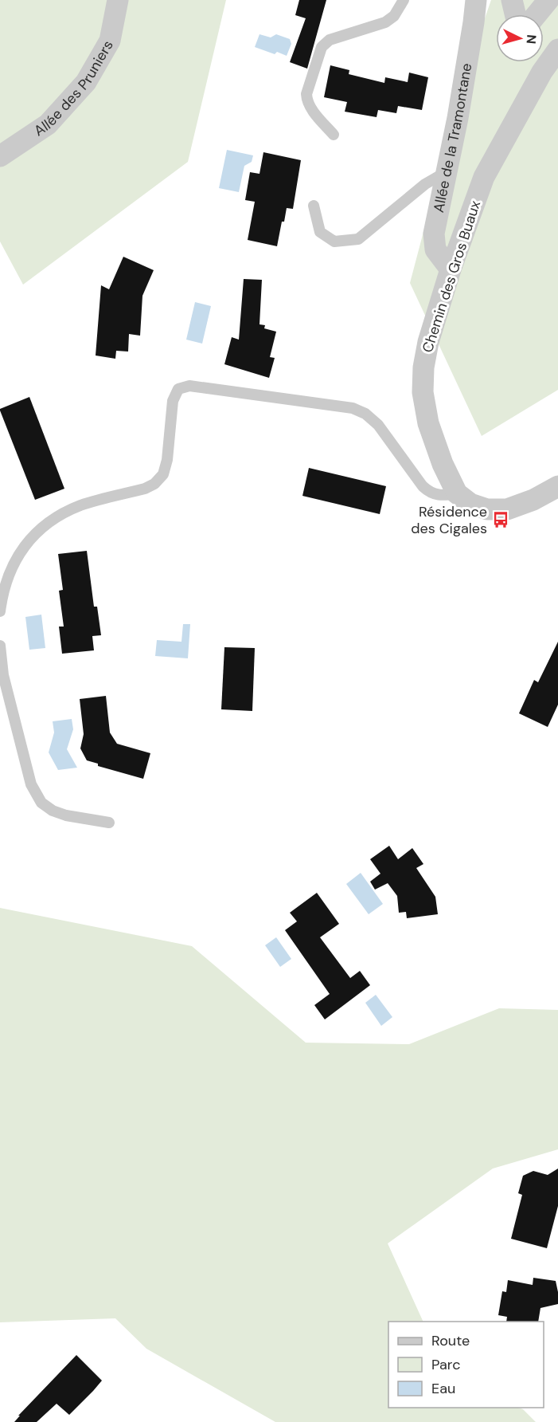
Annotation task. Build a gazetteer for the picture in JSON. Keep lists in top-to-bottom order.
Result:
{
  "streets": {
    "street": ["Allée des Pruniers", "Allée de la Tramontane", "Chemin des Gros Buaux"]
  },
  "crossings": [
    ["Allée de la Tramontane", "Chemin des Gros Buaux"]
  ],
  "places": {
    "bus stop": ["Résidence des Cigales"]
  },
  "legend": ["Route", "Parc", "Eau"],
  "north": "right"
}
